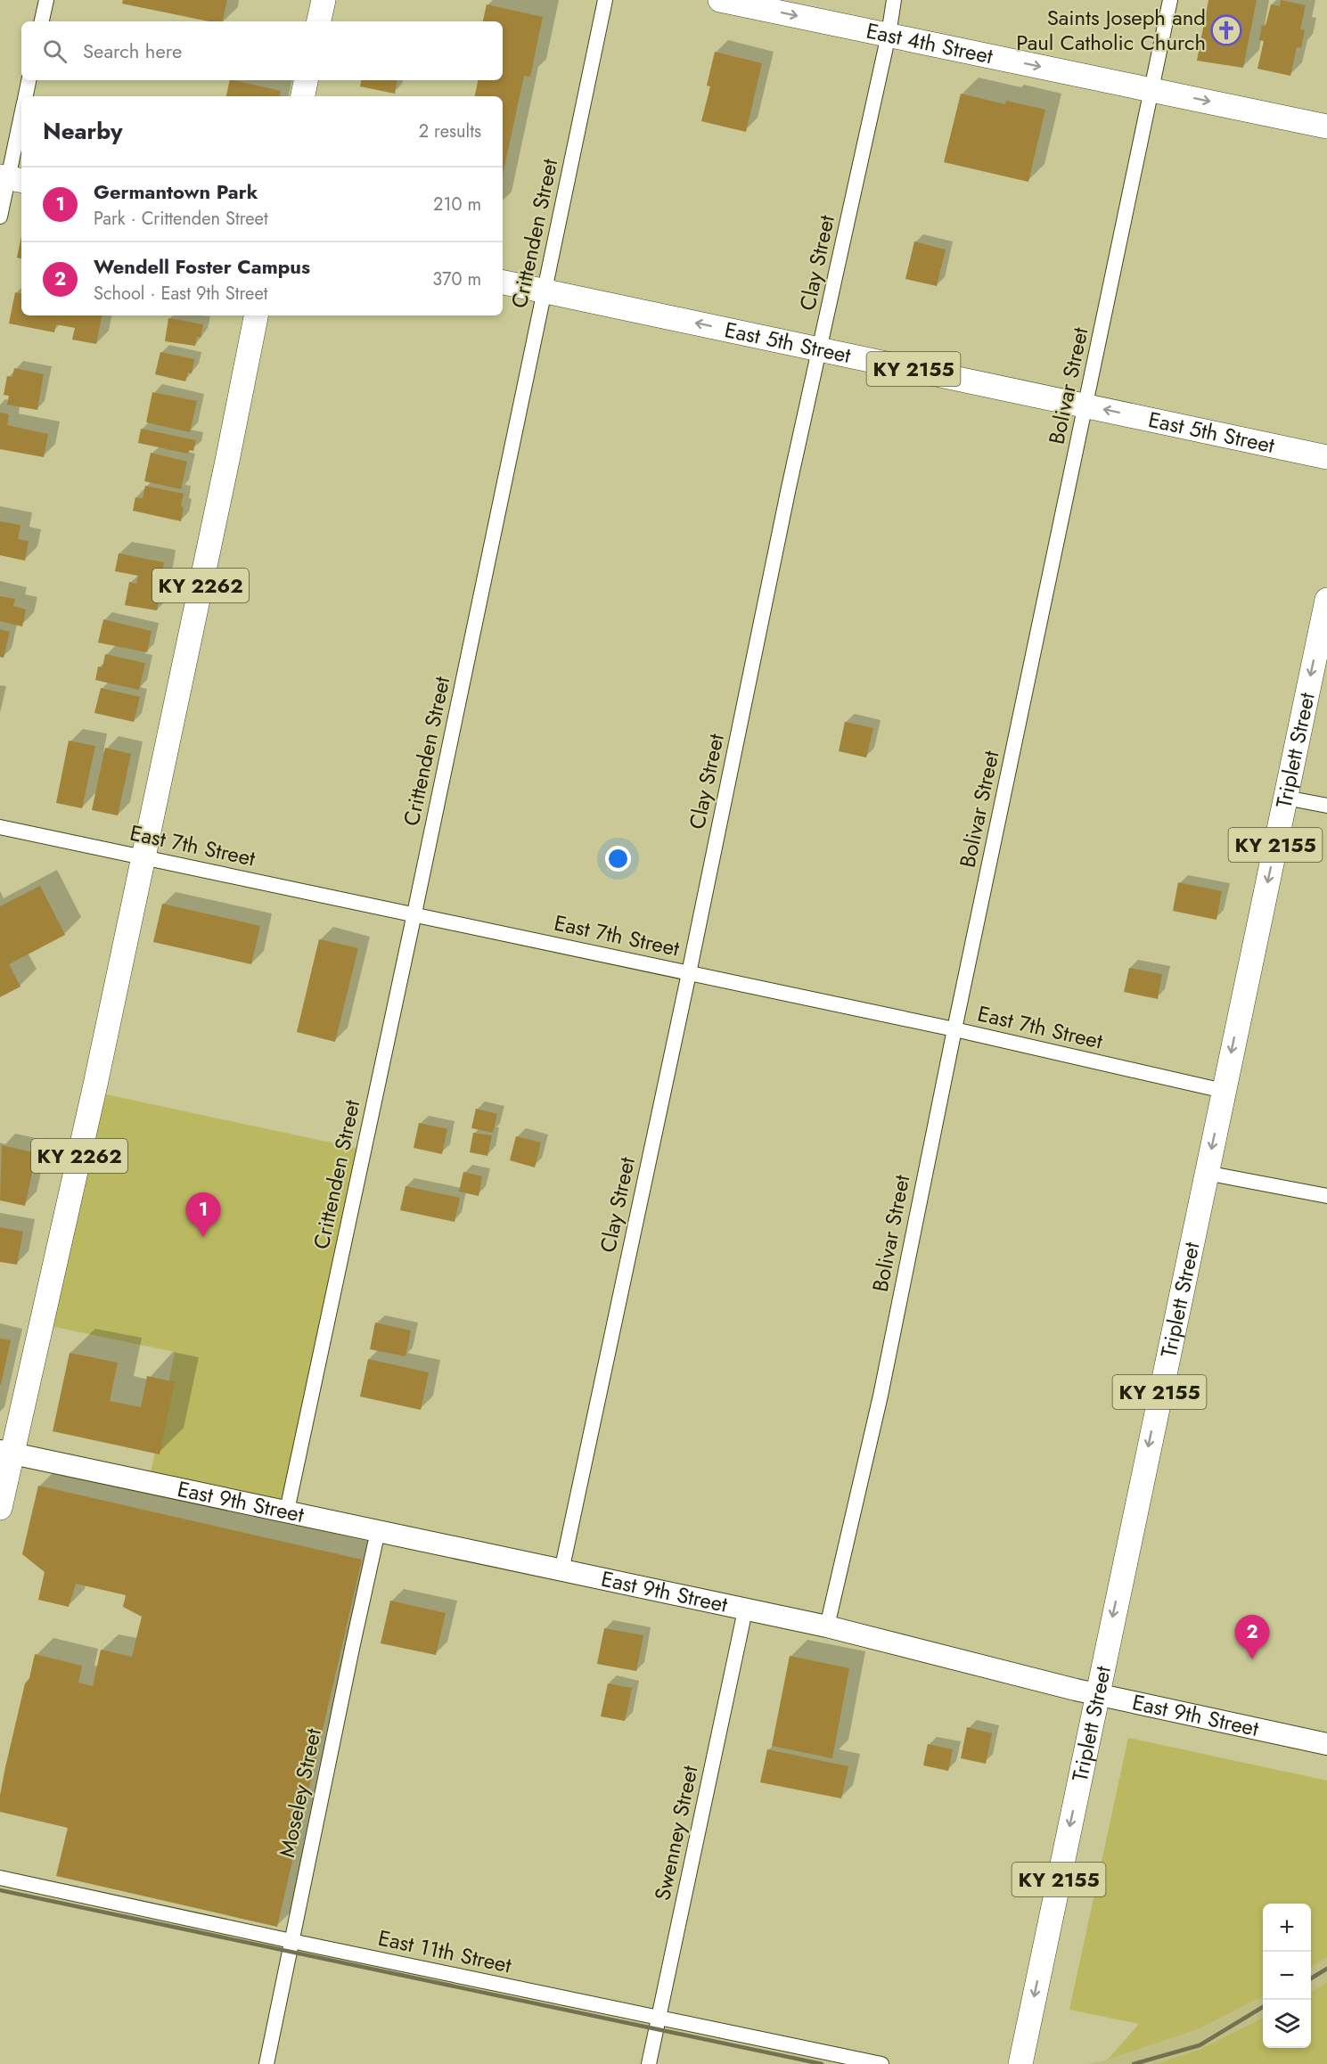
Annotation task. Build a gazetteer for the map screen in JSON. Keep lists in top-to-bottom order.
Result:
{
  "streets": {
    "main road": [
      "East 4th Street",
      "East 5th Street",
      "KY 2155",
      "KY 2262",
      "Triplett Street"
    ],
    "street": [
      "Crittenden Street",
      "Clay Street",
      "Bolivar Street",
      "East 7th Street",
      "East 9th Street",
      "Moseley Street",
      "Swenney Street",
      "East 11th Street"
    ]
  },
  "crossings": [
    ["East 4th Street", "Clay Street"],
    ["East 4th Street", "Bolivar Street"],
    ["Crittenden Street", "East 5th Street"],
    ["Crittenden Street", "East 7th Street"],
    ["Crittenden Street", "East 9th Street"],
    ["Clay Street", "East 5th Street"],
    ["Clay Street", "East 7th Street"],
    ["Clay Street", "East 9th Street"],
    ["East 5th Street", "Bolivar Street"],
    ["Bolivar Street", "East 7th Street"],
    ["Bolivar Street", "East 9th Street"],
    ["KY 2262", "East 7th Street"],
    ["KY 2262", "East 9th Street"],
    ["Triplett Street", "East 7th Street"],
    ["Triplett Street", "East 9th Street"],
    ["East 9th Street", "Moseley Street"],
    ["East 9th Street", "Swenney Street"],
    ["Moseley Street", "East 11th Street"],
    ["Swenney Street", "East 11th Street"]
  ],
  "one_way": ["East 4th Street", "East 5th Street", "Triplett Street"],
  "places": {
    "church": ["Saints Joseph and Paul Catholic Church"]
  },
  "page": {
    "search": "Search here",
    "heading": ["Nearby", "2 results"],
    "list": [
      {
        "mark": "1",
        "name": "Germantown Park",
        "note": "Park · Crittenden Street",
        "value": "210 m"
      },
      {
        "mark": "2",
        "name": "Wendell Foster Campus",
        "note": "School · East 9th Street",
        "value": "370 m"
      }
    ],
    "pins": ["1", "2"],
    "map_buttons": ["+", "−"]
  }
}
